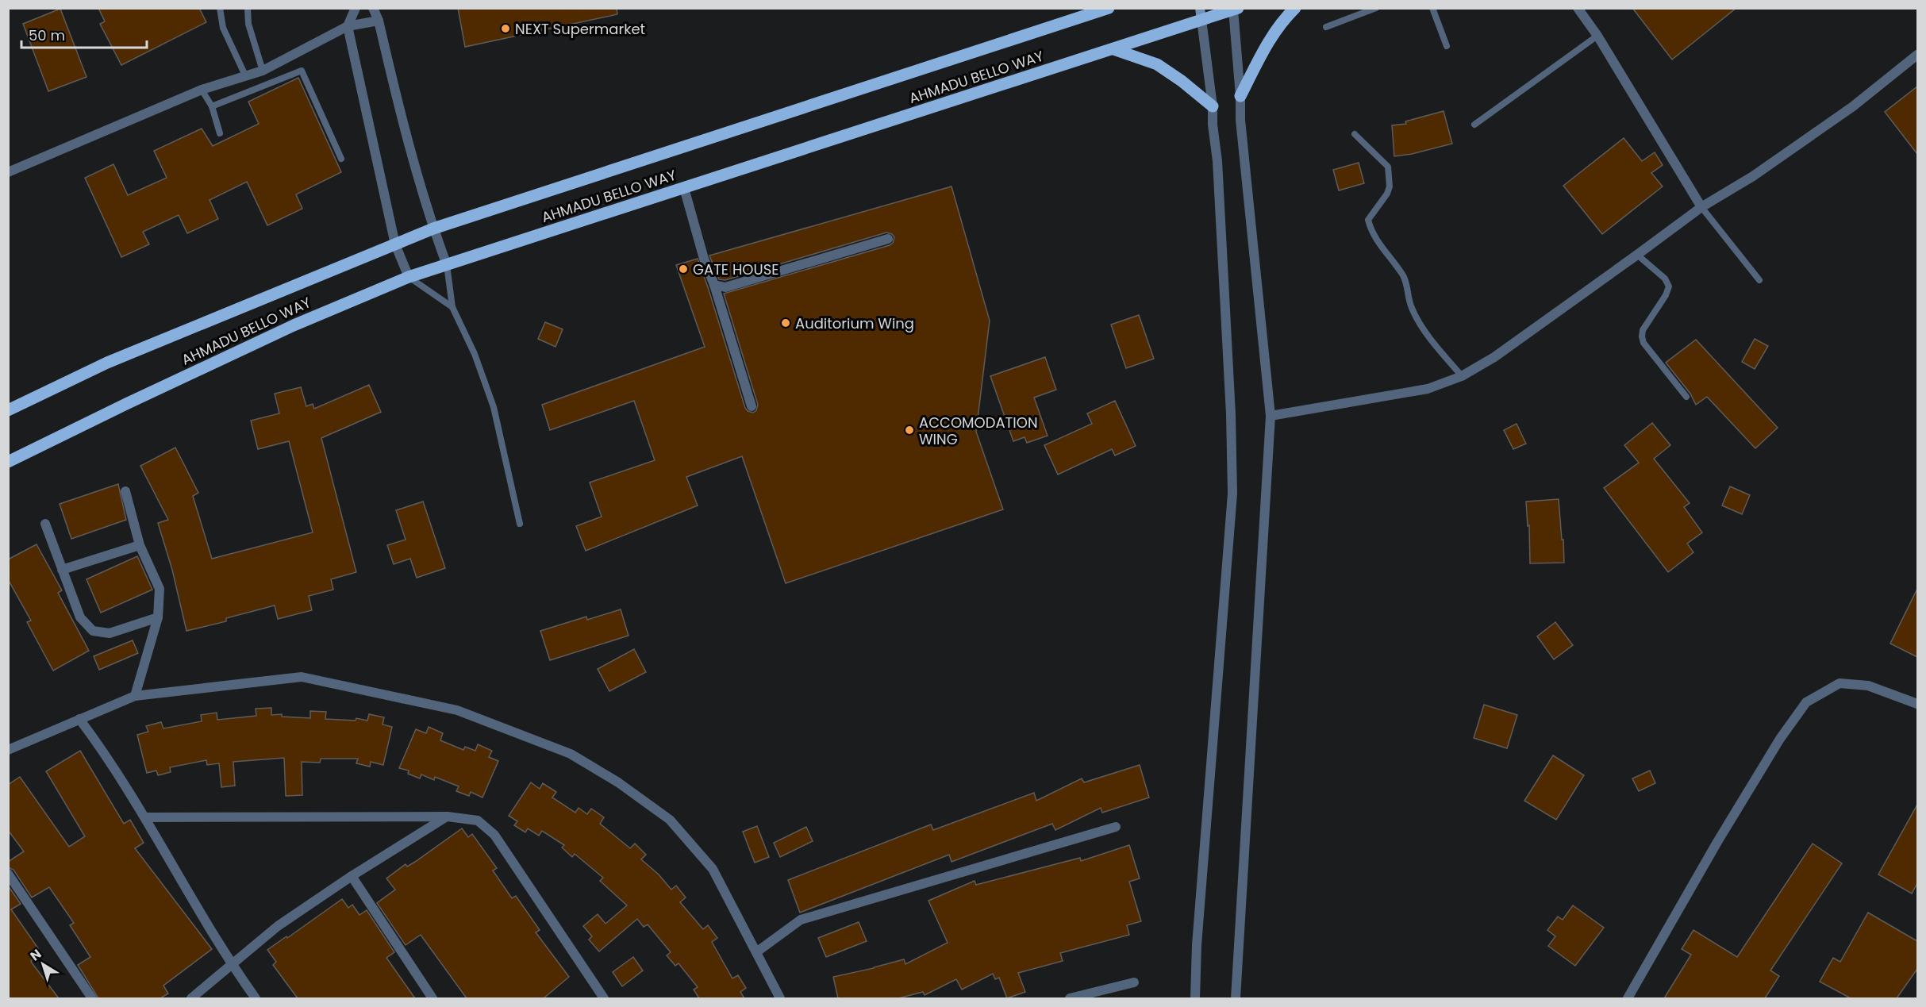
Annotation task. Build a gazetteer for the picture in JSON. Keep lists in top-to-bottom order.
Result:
{
  "streets": {
    "main road": ["AHMADU BELLO WAY"]
  },
  "places": [
    "NEXT Supermarket",
    "GATE HOUSE",
    "Auditorium Wing",
    "ACCOMODATION WING"
  ],
  "scale_bar": "50 m",
  "north": "top left"
}
